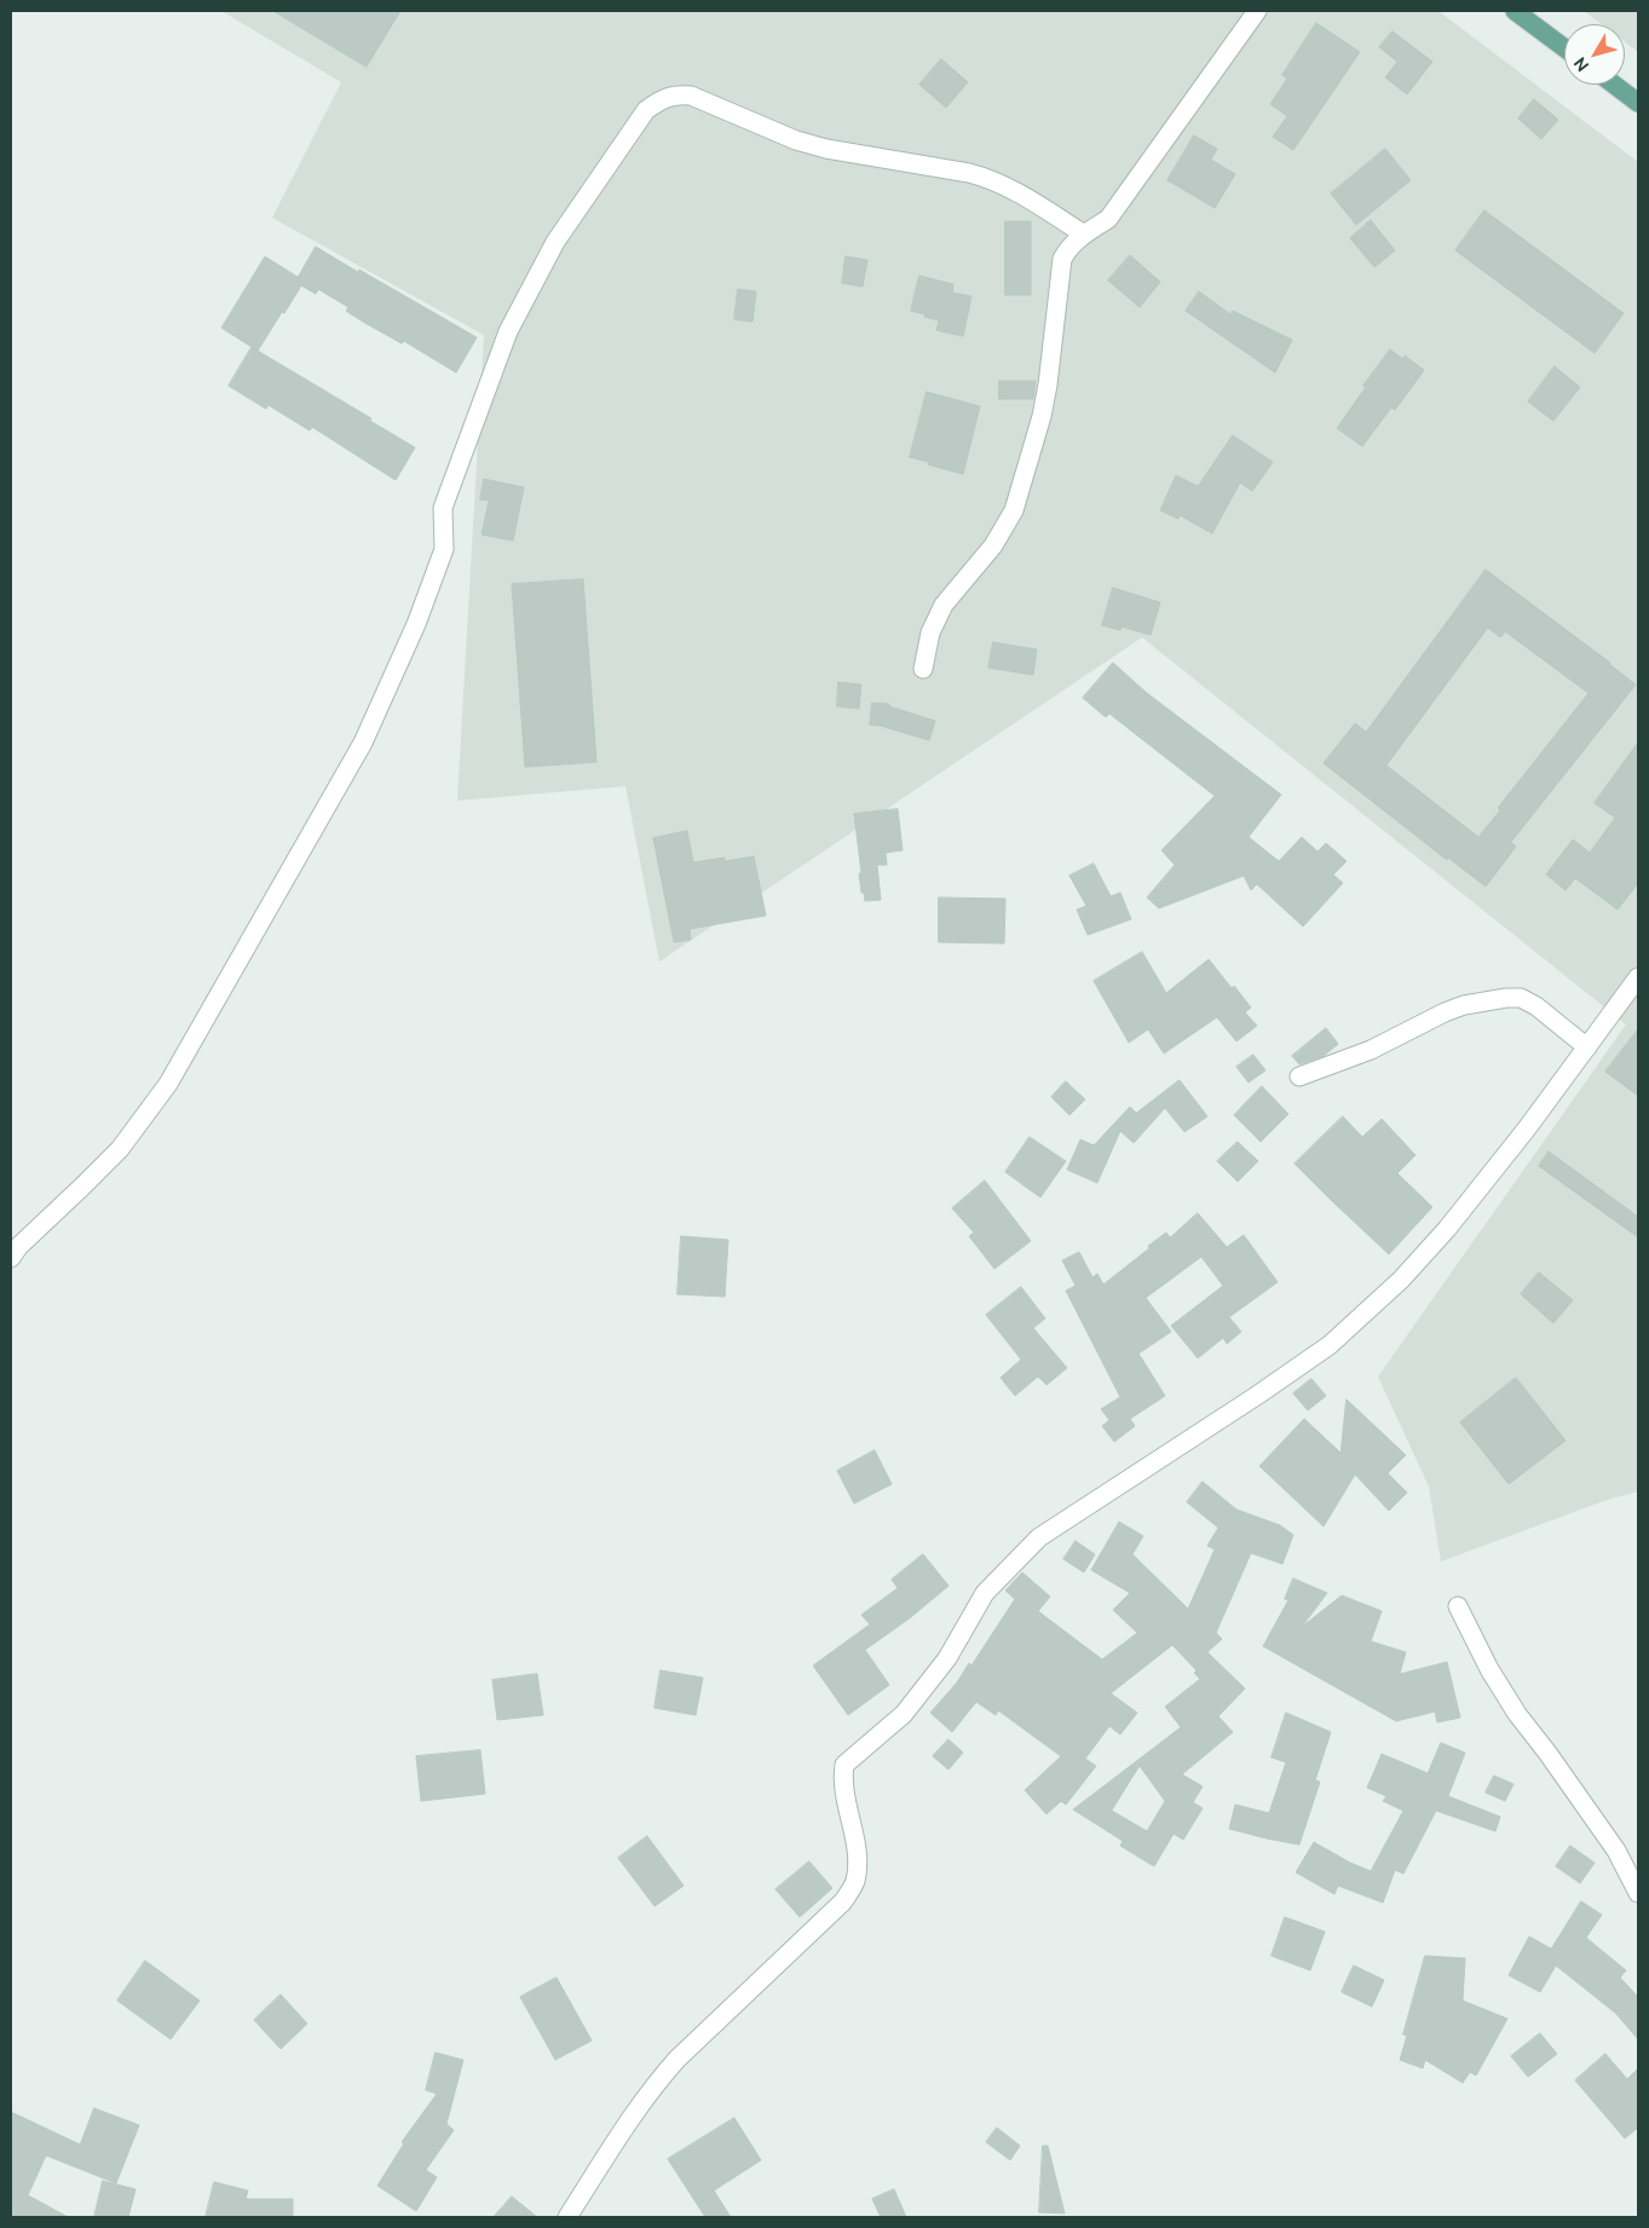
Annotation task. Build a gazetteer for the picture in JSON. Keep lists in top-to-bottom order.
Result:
{
  "north": "bottom left"
}
